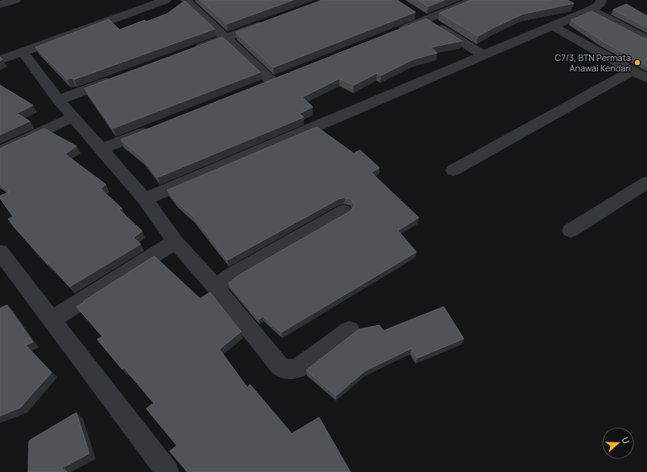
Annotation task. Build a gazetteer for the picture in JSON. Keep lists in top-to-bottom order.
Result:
{
  "places": ["C7/3, BTN Permata Anawai Kendari"],
  "north": "right"
}
